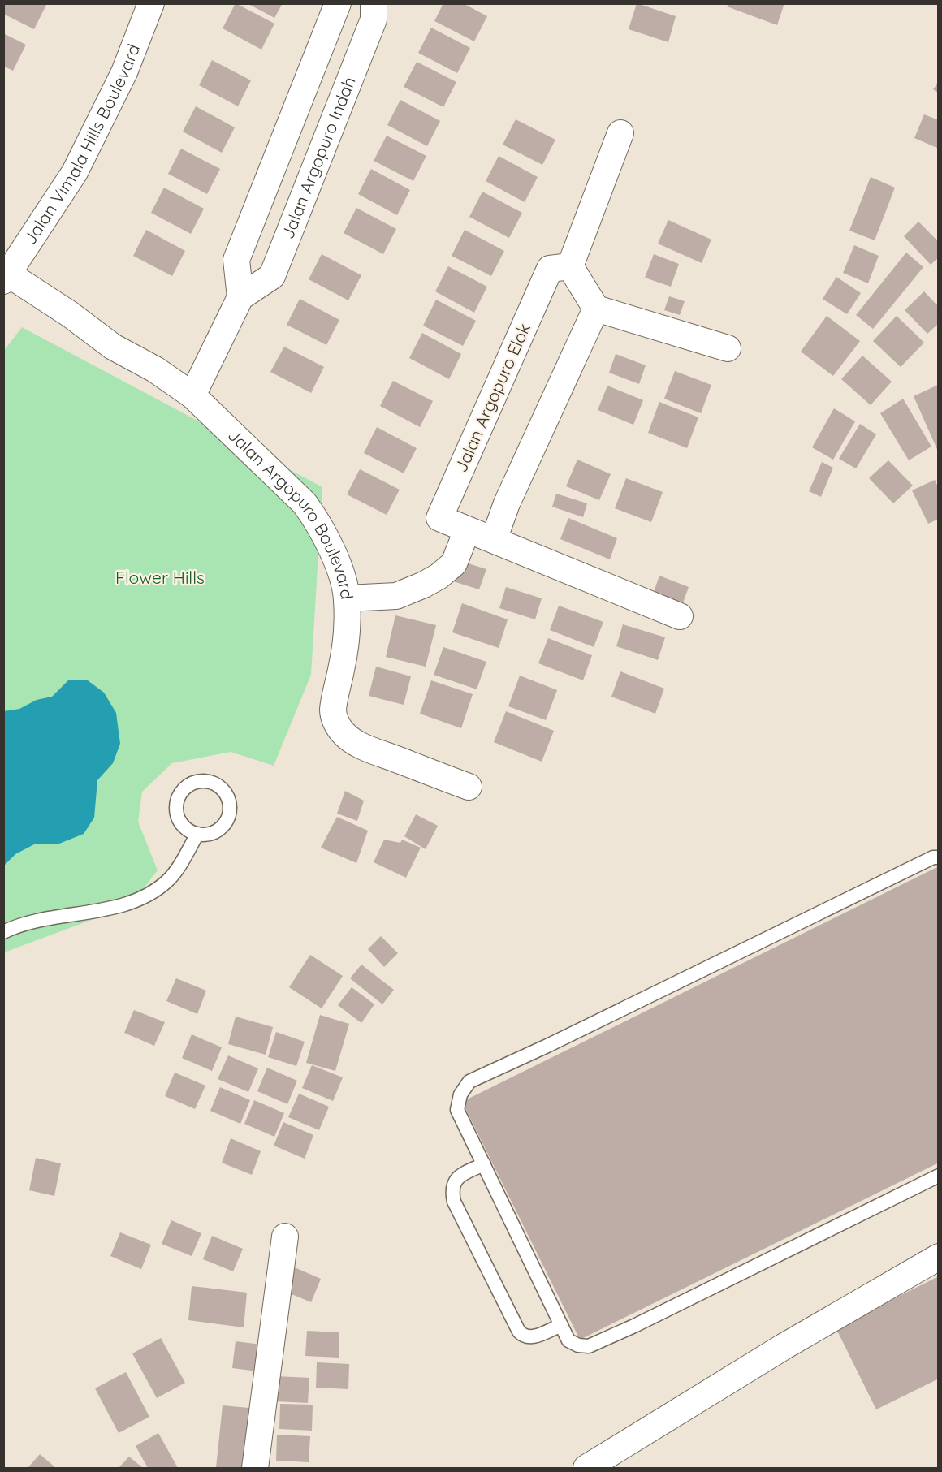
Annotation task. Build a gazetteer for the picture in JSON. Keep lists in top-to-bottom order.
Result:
{
  "streets": {
    "street": [
      "Jalan Vimala Hills Boulevard",
      "Jalan Argopuro Indah",
      "Jalan Argopuro Elok",
      "Jalan Argopuro Boulevard"
    ]
  },
  "crossings": [
    ["Jalan Vimala Hills Boulevard", "Jalan Argopuro Boulevard"]
  ],
  "parks": ["Flower Hills"]
}
